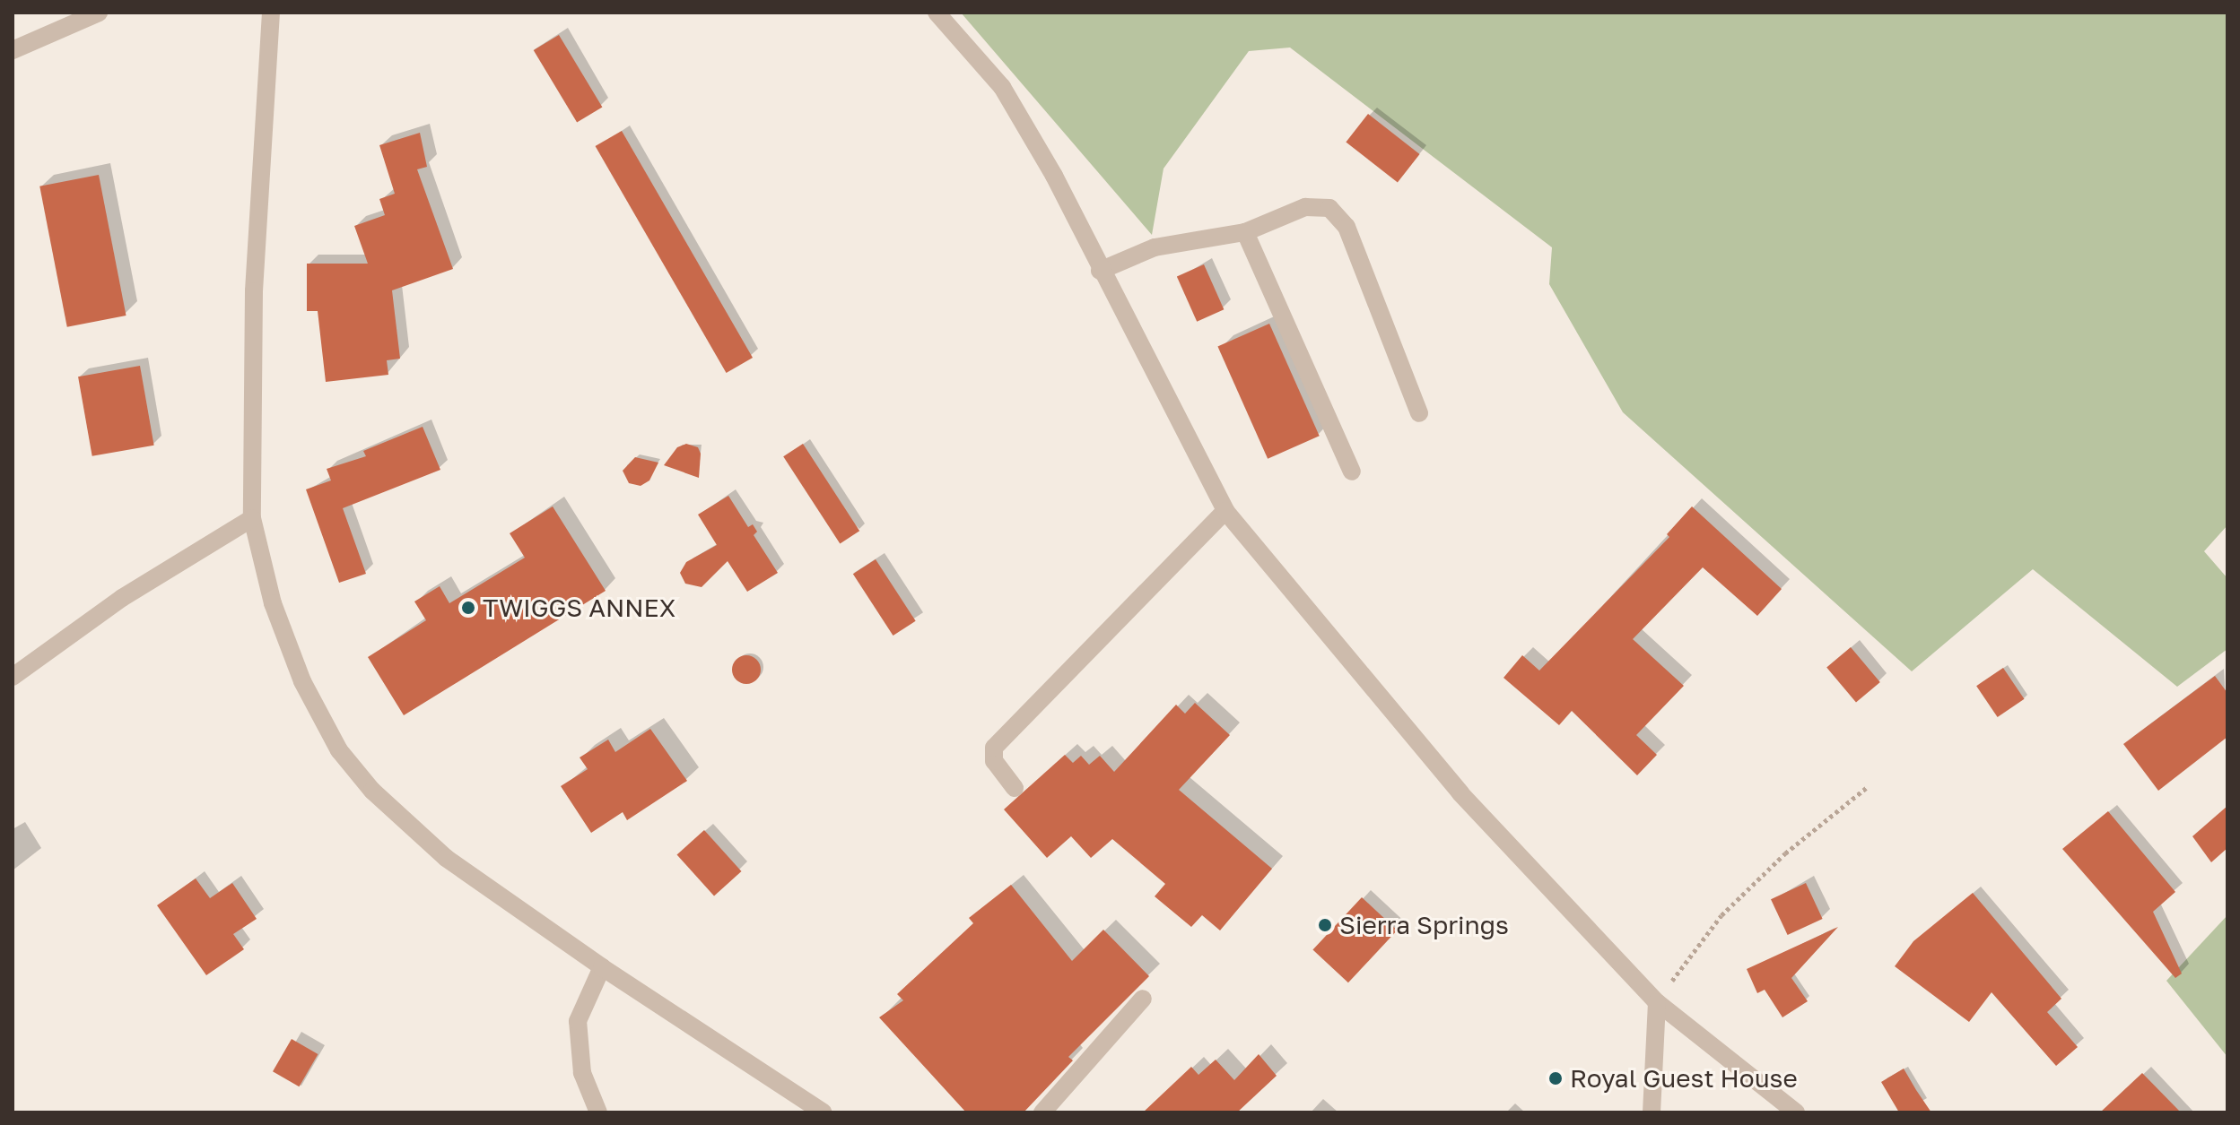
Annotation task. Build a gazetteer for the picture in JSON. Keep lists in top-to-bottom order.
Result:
{
  "places": ["TWIGGS ANNEX", "Sierra Springs", "Royal Guest House"]
}
